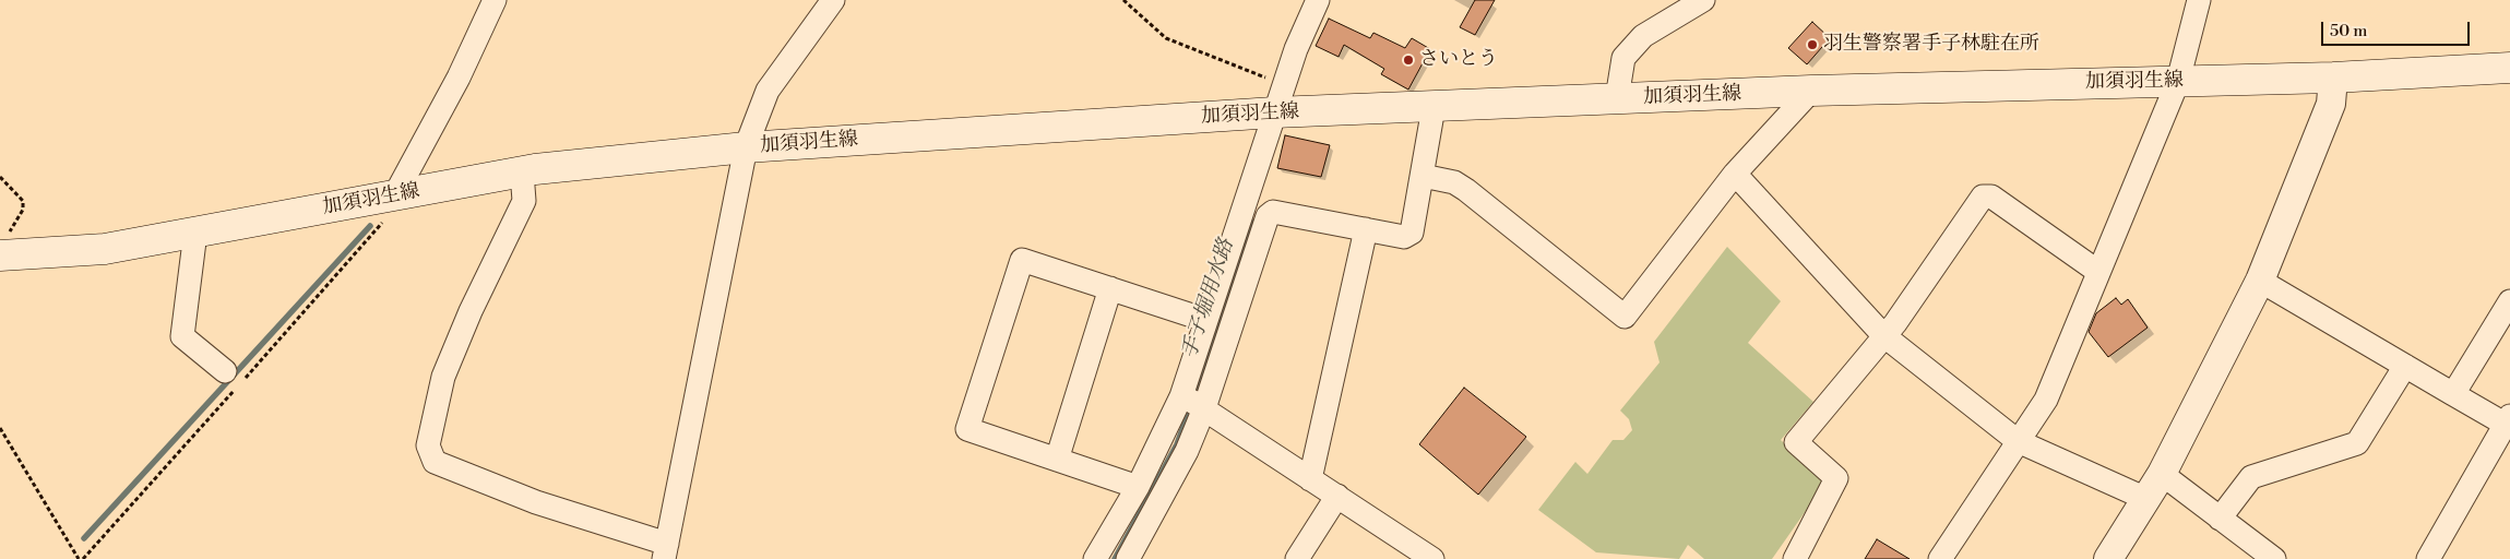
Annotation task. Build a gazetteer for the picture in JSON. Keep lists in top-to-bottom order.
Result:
{
  "streets": {
    "main road": ["加須羽生線"]
  },
  "water": ["手子堀用水路"],
  "places": ["羽生警察署手子林駐在所", "さいとう"],
  "scale_bar": "50 m"
}
